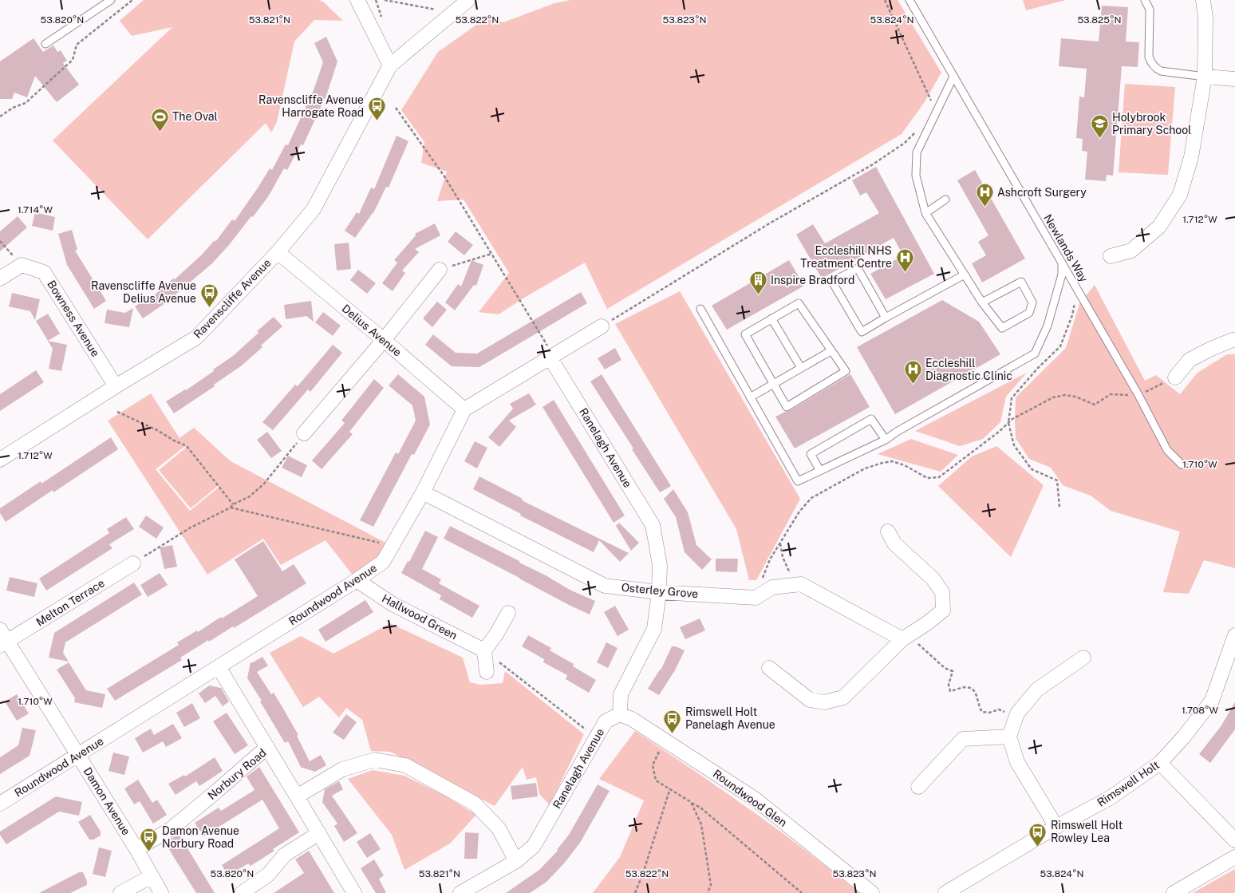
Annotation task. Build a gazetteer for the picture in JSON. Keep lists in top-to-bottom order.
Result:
{
  "streets": {
    "street": [
      "Ravenscliffe Avenue",
      "Bowness Avenue",
      "Delius Avenue",
      "Ranelagh Avenue",
      "Osterley Grove",
      "Roundwood Avenue",
      "Melton Terrace",
      "Hallwood Green",
      "Norbury Road",
      "Rimswell Holt",
      "Roundwood Glen",
      "Damon Avenue"
    ],
    "lane": ["Newlands Way"]
  },
  "crossings": [
    ["Ravenscliffe Avenue", "Bowness Avenue"],
    ["Ravenscliffe Avenue", "Delius Avenue"],
    ["Delius Avenue", "Roundwood Avenue"],
    ["Ranelagh Avenue", "Osterley Grove"],
    ["Ranelagh Avenue", "Roundwood Glen"],
    ["Osterley Grove", "Roundwood Avenue"],
    ["Roundwood Avenue", "Hallwood Green"],
    ["Roundwood Avenue", "Damon Avenue"],
    ["Melton Terrace", "Damon Avenue"],
    ["Norbury Road", "Damon Avenue"]
  ],
  "places": {
    "bus stop": [
      "Ravenscliffe Avenue Harrogate Road",
      "Ravenscliffe Avenue Delius Avenue",
      "Rimswell Holt Panelagh Avenue",
      "Rimswell Holt Rowley Lea",
      "Damon Avenue Norbury Road"
    ],
    "sports": ["The Oval"],
    "school or university": ["Holybrook Primary School"],
    "hospital": ["Ashcroft Surgery", "Eccleshill NHS Treatment Centre", "Eccleshill Diagnostic Clinic"],
    "building": ["Inspire Bradford"]
  },
  "coordinates": [
    "53.820°N",
    "53.821°N",
    "53.822°N",
    "53.823°N",
    "53.824°N",
    "53.825°N",
    "1.714°W",
    "1.712°W",
    "1.710°W",
    "1.708°W"
  ]
}
